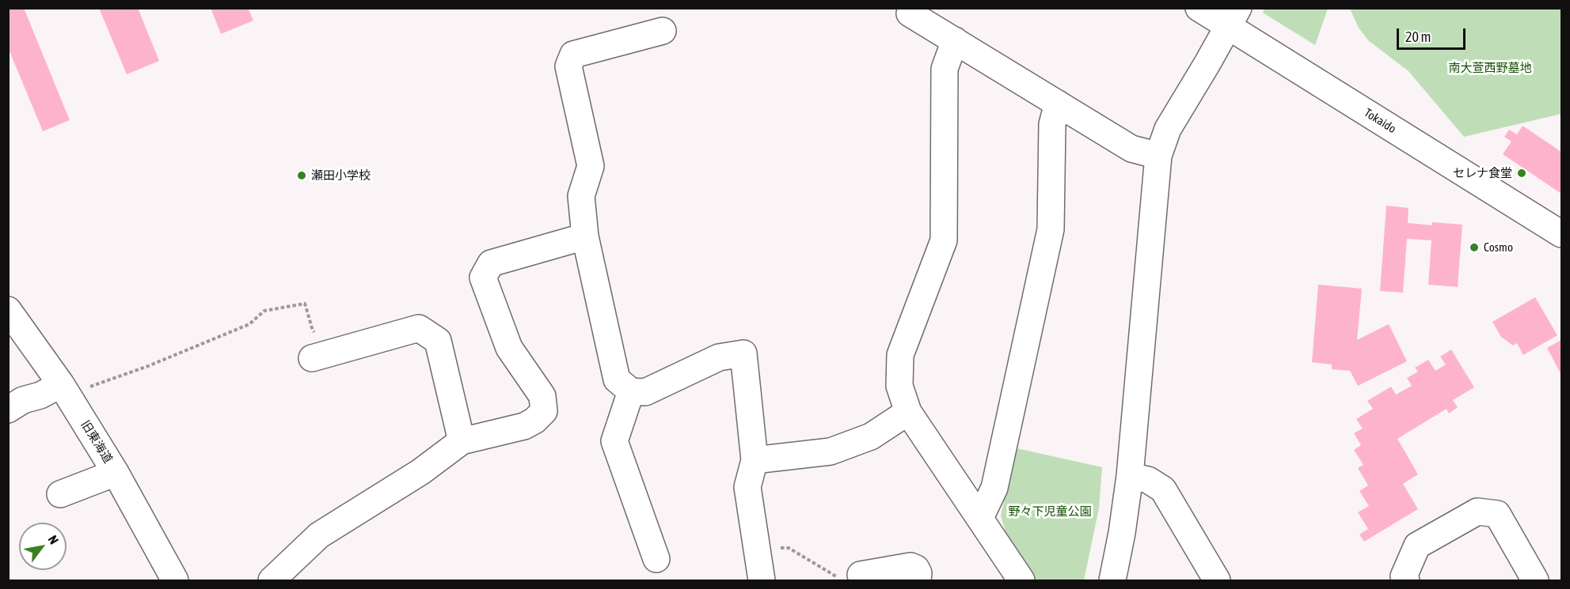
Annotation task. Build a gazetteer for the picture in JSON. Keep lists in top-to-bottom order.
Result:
{
  "streets": {
    "main road": ["Tokaido", "旧東海道"]
  },
  "parks": ["南大萱西野墓地", "野々下児童公園"],
  "places": ["セレナ食堂", "瀬田小学校", "Cosmo"],
  "scale_bar": "20 m",
  "north": "top right"
}
